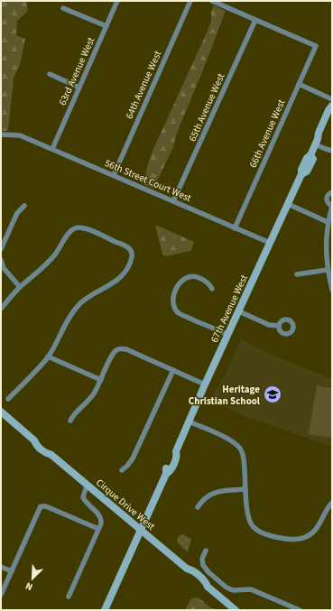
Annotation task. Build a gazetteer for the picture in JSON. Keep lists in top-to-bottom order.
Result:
{
  "streets": {
    "street": [
      "63rd Avenue West",
      "64th Avenue West",
      "65th Avenue West",
      "66th Avenue West",
      "56th Street Court West",
      "67th Avenue West",
      "Cirque Drive West"
    ]
  },
  "crossings": [
    ["63rd Avenue West", "56th Street Court West"],
    ["64th Avenue West", "56th Street Court West"],
    ["65th Avenue West", "66th Avenue West"],
    ["65th Avenue West", "56th Street Court West"],
    ["66th Avenue West", "56th Street Court West"],
    ["56th Street Court West", "67th Avenue West"],
    ["67th Avenue West", "Cirque Drive West"]
  ],
  "places": {
    "school or university": ["Heritage Christian School"]
  },
  "north": "bottom left"
}
